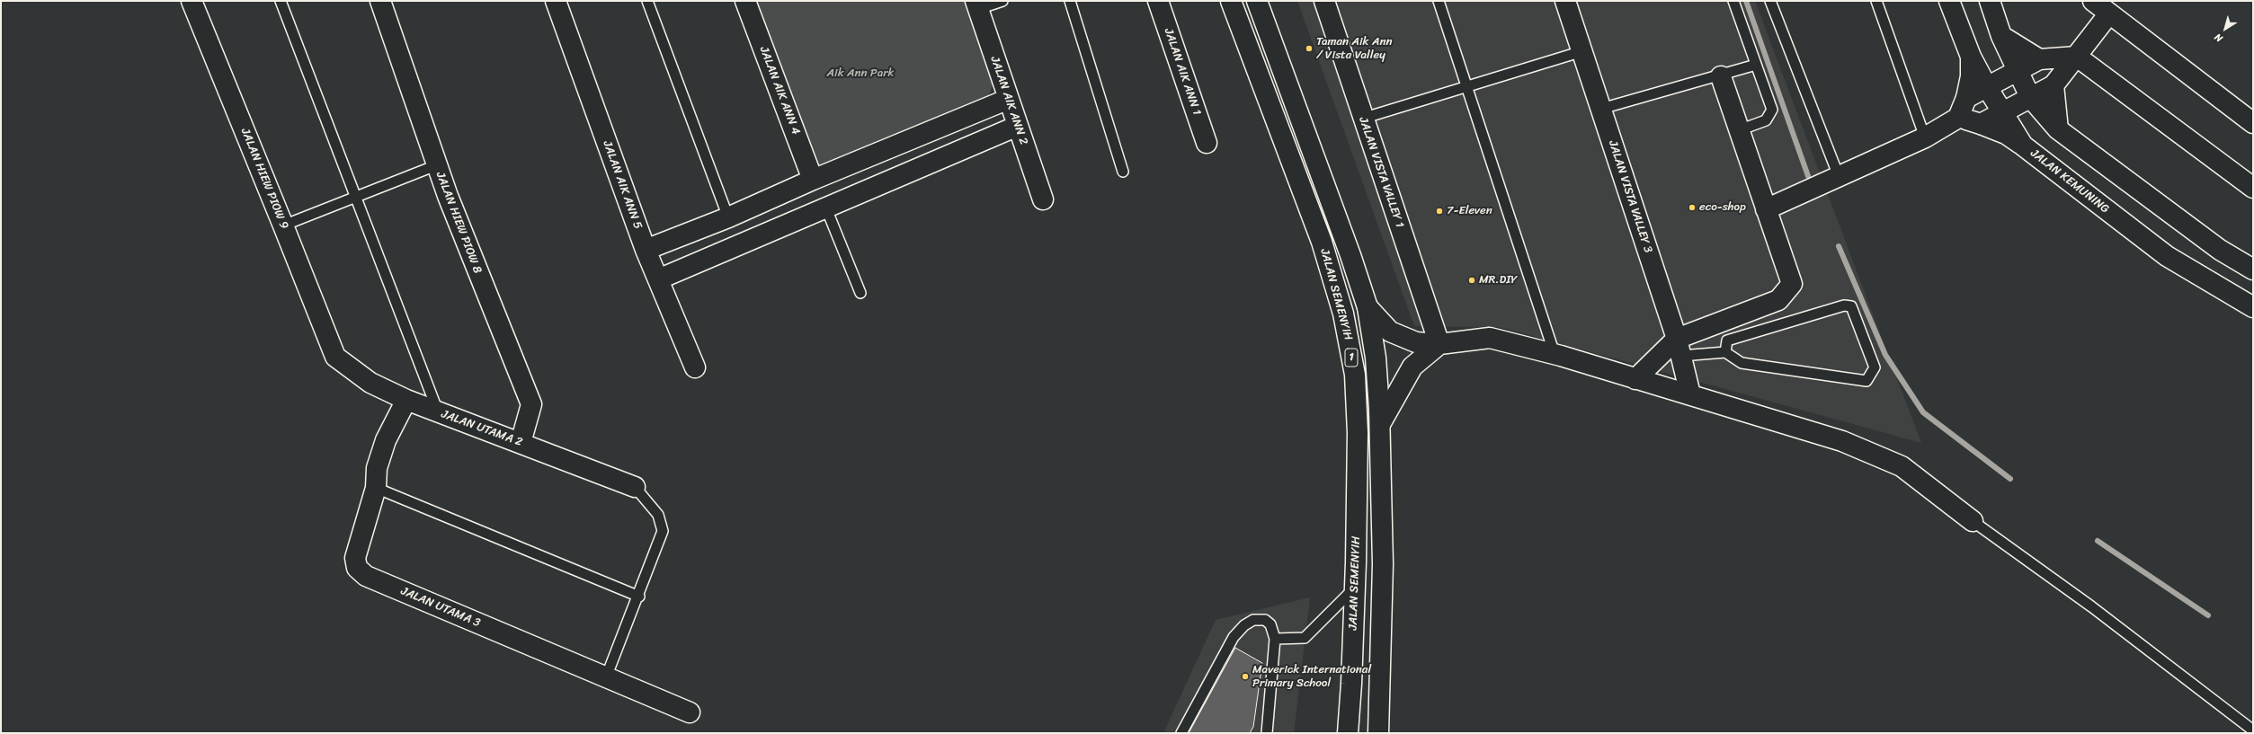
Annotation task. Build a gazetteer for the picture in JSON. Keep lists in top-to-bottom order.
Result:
{
  "streets": {
    "street": [
      "JALAN AIK ANN 1",
      "JALAN AIK ANN 4",
      "JALAN AIK ANN 2",
      "JALAN VISTA VALLEY 1",
      "JALAN HIEW PIOW 9",
      "JALAN KEMUNING",
      "JALAN AIK ANN 5",
      "JALAN VISTA VALLEY 3",
      "JALAN HIEW PIOW 8",
      "JALAN SEMENYIH",
      "1",
      "JALAN UTAMA 2",
      "JALAN UTAMA 3"
    ]
  },
  "crossings": [
    ["JALAN HIEW PIOW 9", "JALAN UTAMA 2"],
    ["JALAN HIEW PIOW 8", "JALAN UTAMA 2"],
    ["JALAN UTAMA 2", "JALAN UTAMA 3"]
  ],
  "parks": ["Aik Ann Park"],
  "places": [
    "Taman Aik Ann / Vista Valley",
    "eco-shop",
    "7-Eleven",
    "MR.DIY",
    "Maverick International Primary School"
  ],
  "north": "bottom left"
}
